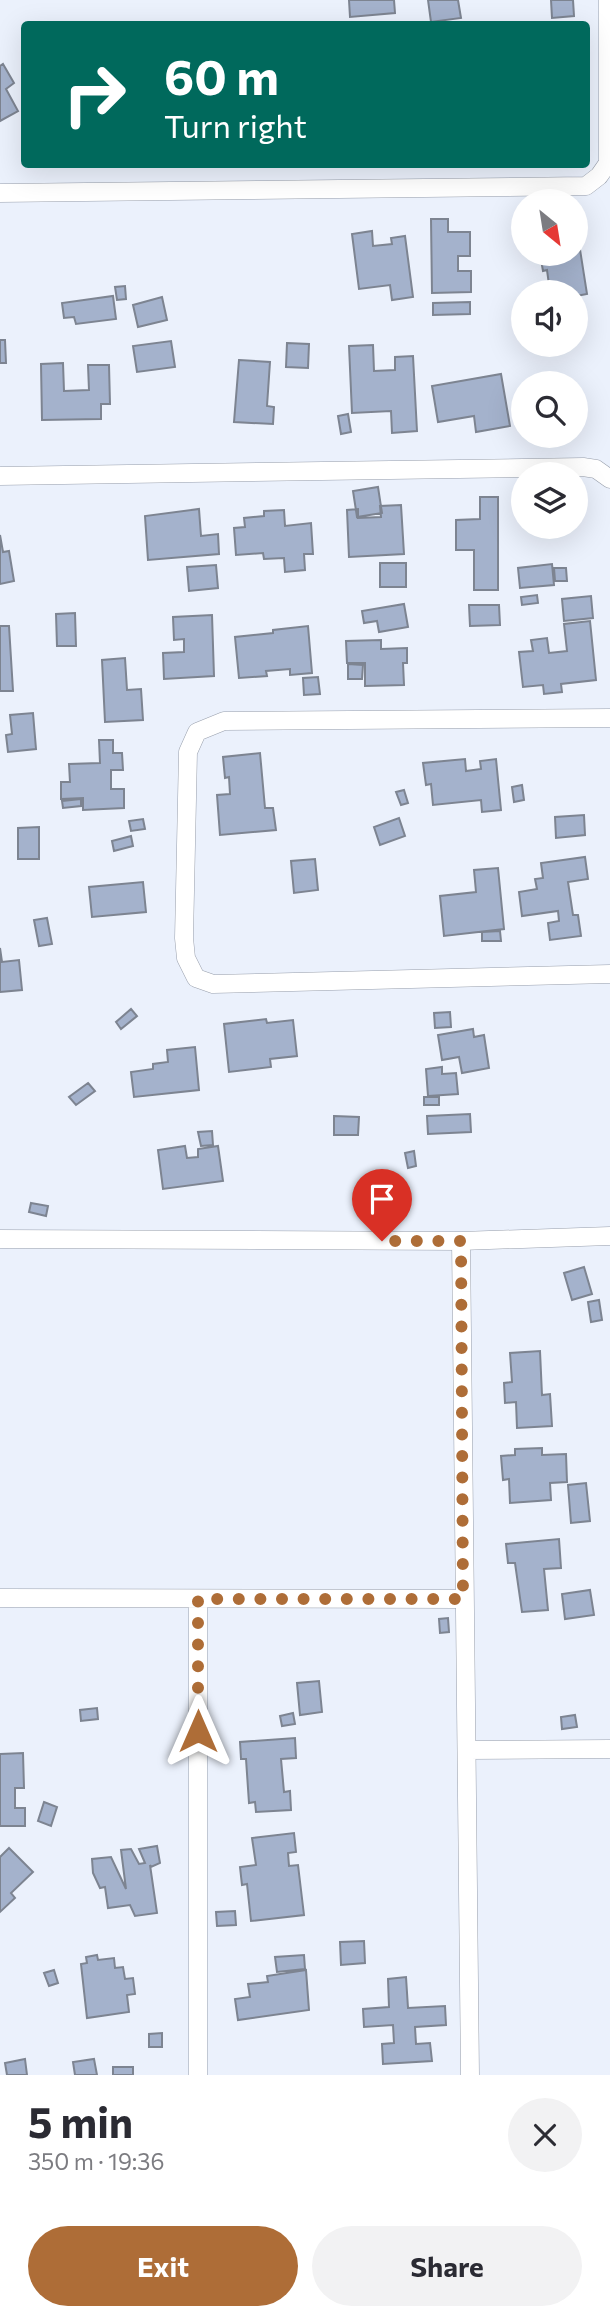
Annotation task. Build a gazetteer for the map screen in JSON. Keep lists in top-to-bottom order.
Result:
{
  "north": "bottom right",
  "page": {
    "turn": ["60 m", "Turn right"],
    "heading": ["5 min", "350 m · 19:36"],
    "buttons": ["Exit", "Share"]
  }
}
